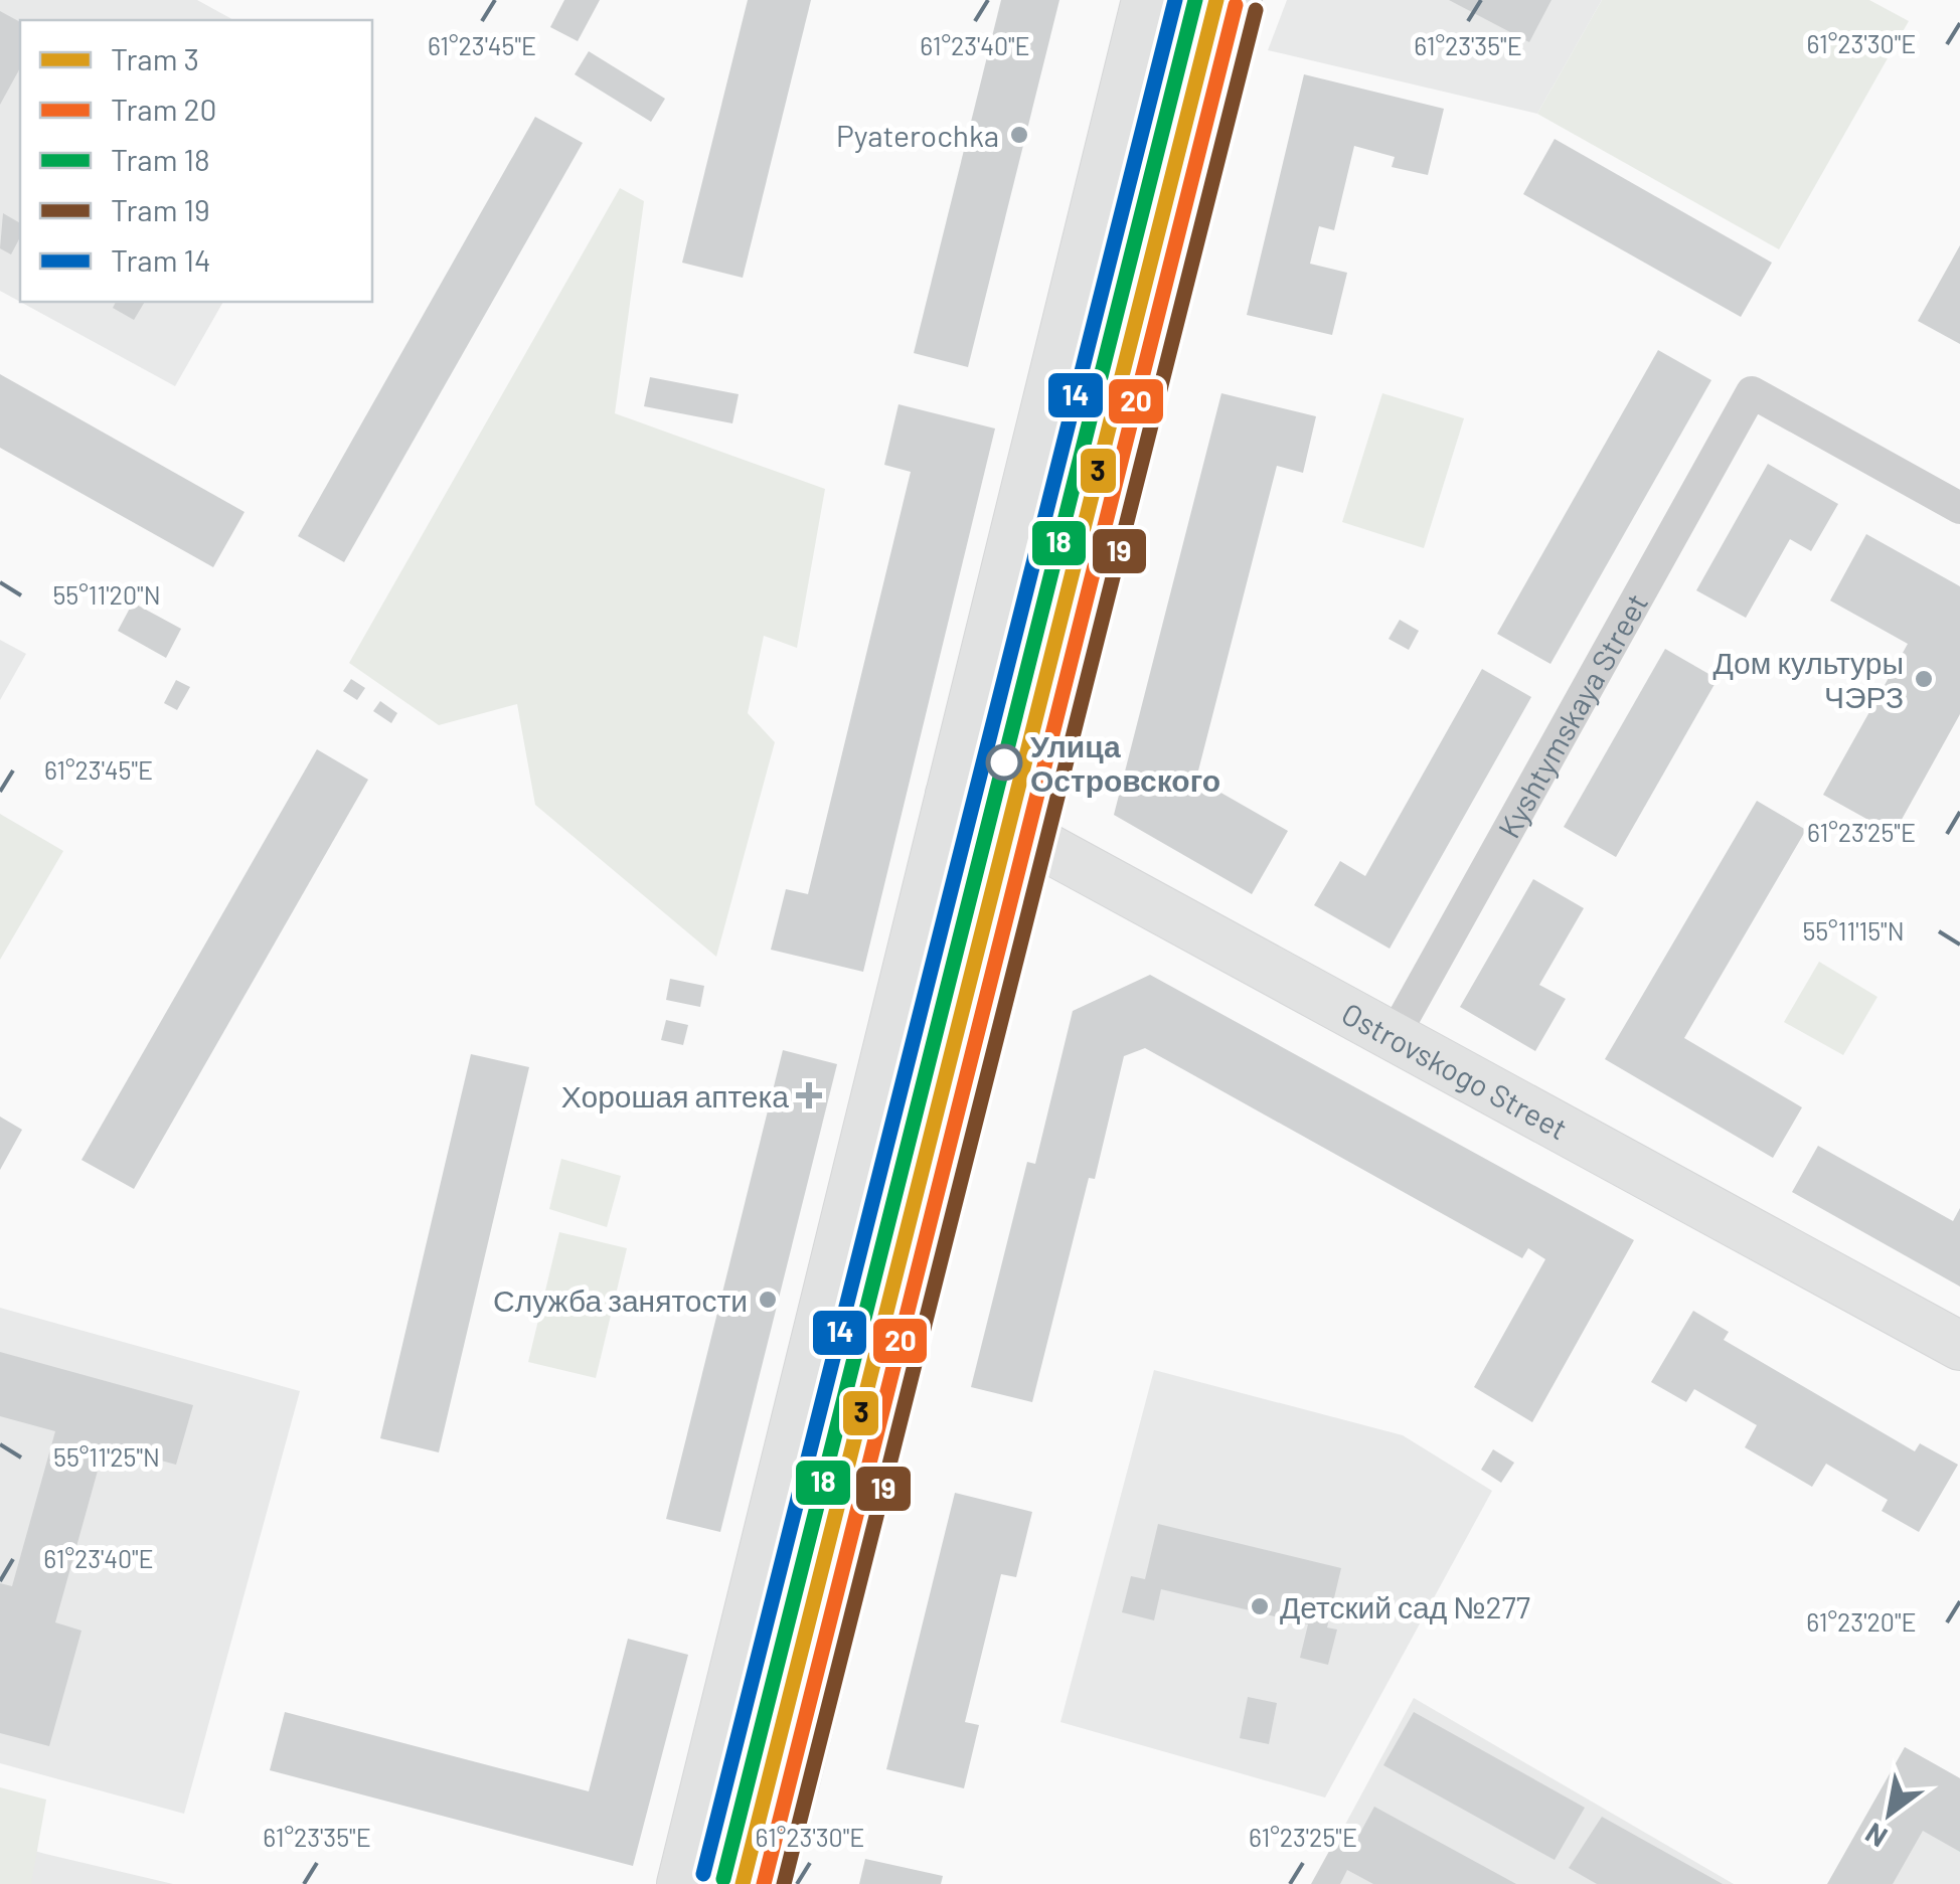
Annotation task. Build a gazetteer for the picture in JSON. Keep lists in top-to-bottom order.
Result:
{
  "streets": {
    "main road": ["Ostrovskogo Street"],
    "street": ["Kyshtymskaya Street"]
  },
  "crossings": [
    ["Kyshtymskaya Street", "Ostrovskogo Street"]
  ],
  "places": {
    "other": [
      "Pyaterochka",
      "Дом культуры ЧЭРЗ",
      "Улица Островского",
      "Служба занятости",
      "Детский сад №277"
    ],
    "health": ["Хорошая аптека"]
  },
  "lines": [
    "tram line 3",
    "tram line 18",
    "tram line 14",
    "tram line 20",
    "tram line 19"
  ],
  "legend": [
    "Tram 3",
    "Tram 20",
    "Tram 18",
    "Tram 19",
    "Tram 14"
  ],
  "north": "bottom left",
  "coordinates": [
    "61°23'30\"E",
    "61°23'45\"E",
    "61°23'40\"E",
    "61°23'35\"E",
    "55°11'20\"N",
    "61°23'25\"E",
    "55°11'15\"N",
    "55°11'25\"N",
    "61°23'20\"E"
  ]
}
